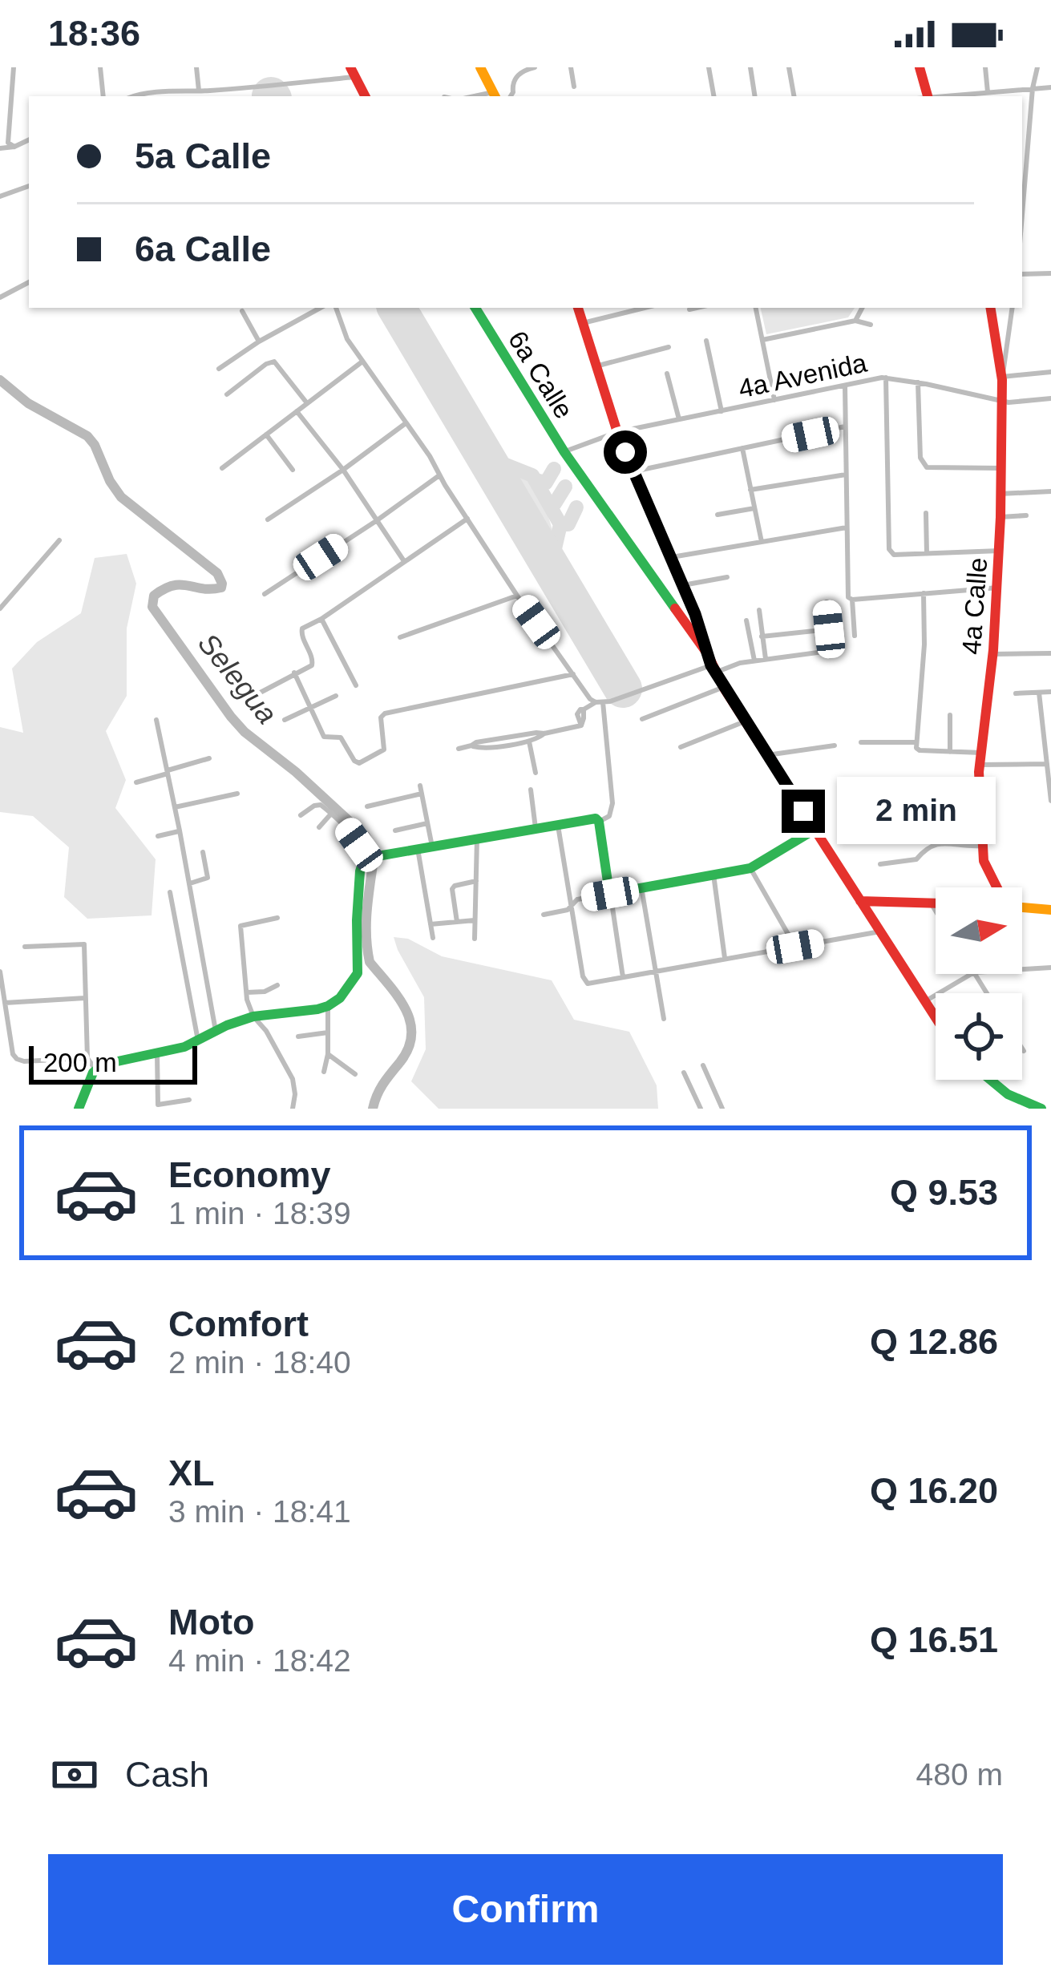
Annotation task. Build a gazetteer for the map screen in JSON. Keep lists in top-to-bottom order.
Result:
{
  "streets": {
    "street": ["6a Calle", "4a Avenida", "4a Calle"]
  },
  "crossings": [
    ["6a Calle", "4a Avenida"],
    ["4a Avenida", "4a Calle"]
  ],
  "water": ["Selegua"],
  "scale_bar": "200 m",
  "north": "right",
  "page": {
    "status": "18:36",
    "banner": ["5a Calle", "6a Calle"],
    "bubble": "2 min",
    "scale": "200 m",
    "list": [
      {
        "name": "Economy",
        "note": "1 min · 18:39",
        "value": "Q 9.53"
      },
      {
        "name": "Comfort",
        "note": "2 min · 18:40",
        "value": "Q 12.86"
      },
      {
        "name": "XL",
        "note": "3 min · 18:41",
        "value": "Q 16.20"
      },
      {
        "name": "Moto",
        "note": "4 min · 18:42",
        "value": "Q 16.51"
      }
    ],
    "pay": ["Cash", "480 m"],
    "buttons": "Confirm"
  }
}
